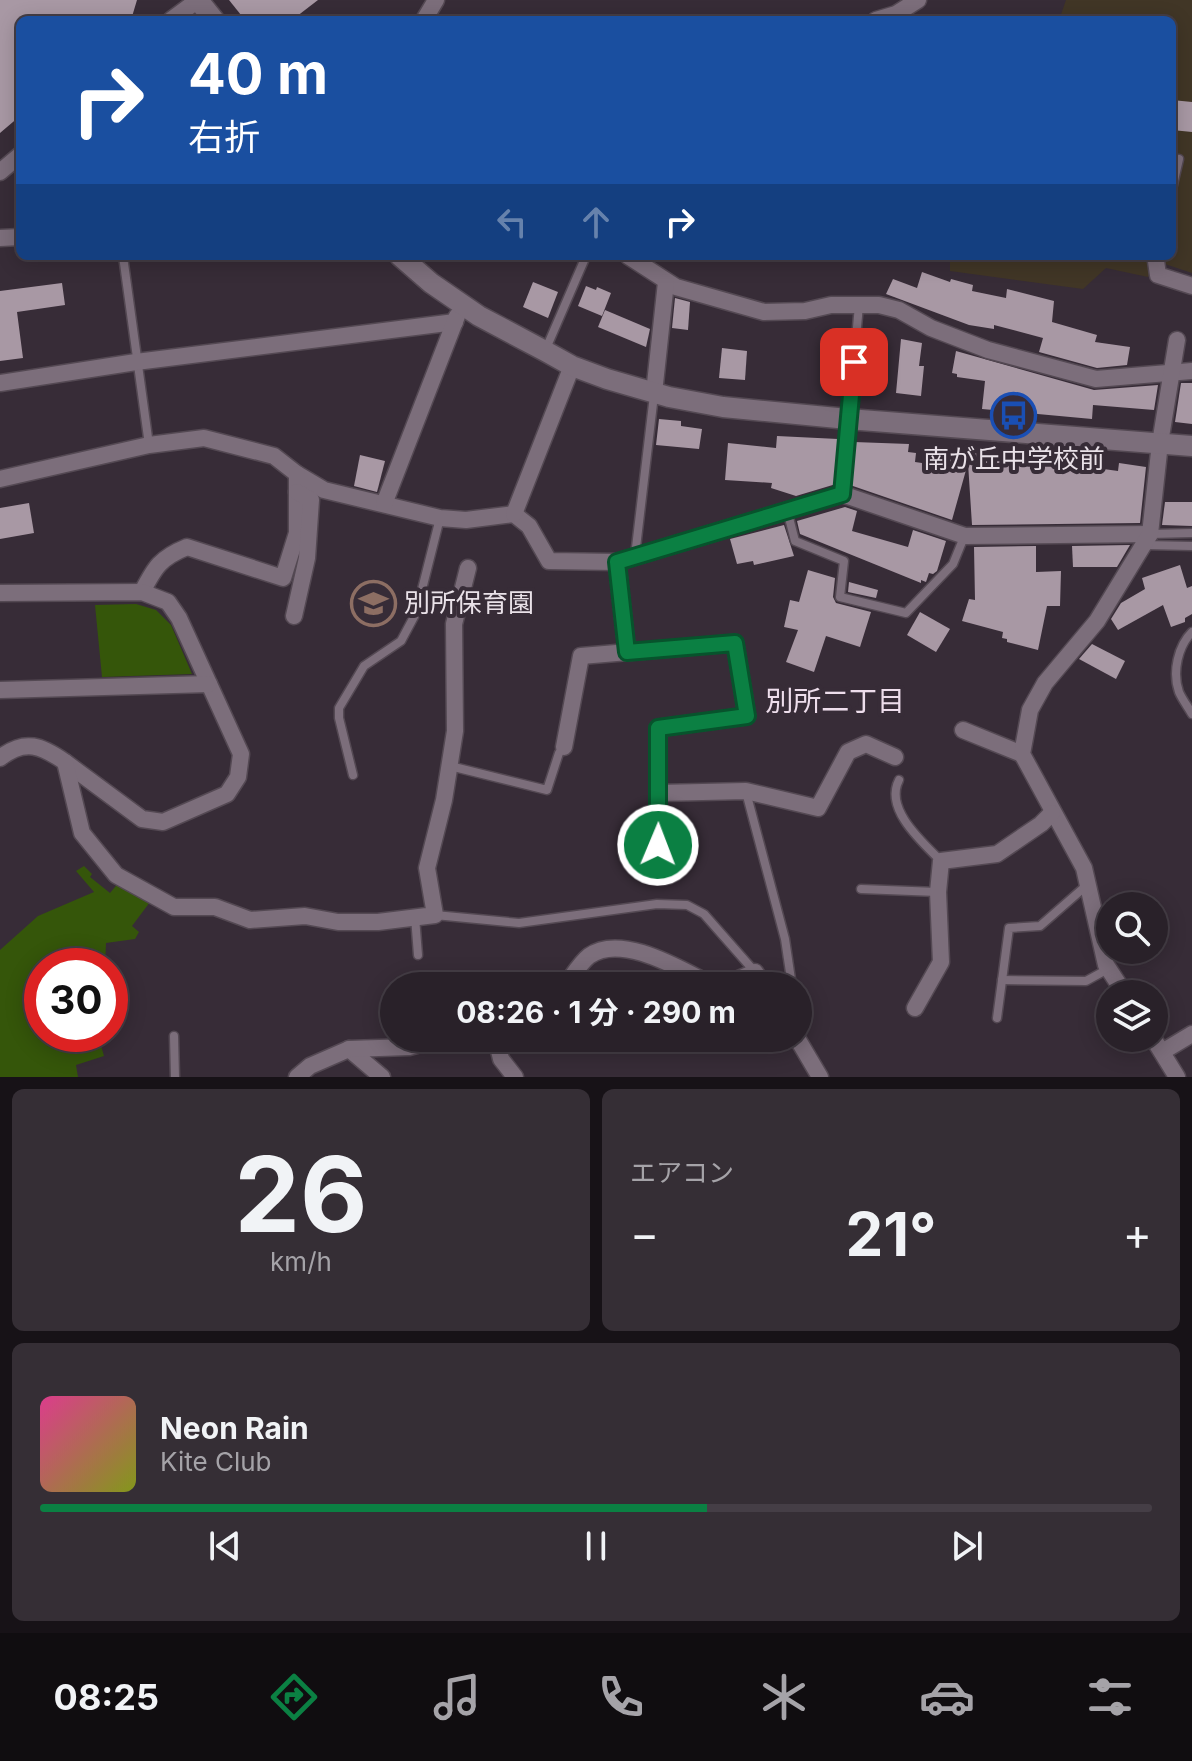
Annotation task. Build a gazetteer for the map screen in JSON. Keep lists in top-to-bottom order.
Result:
{
  "districts": ["別所二丁目"],
  "places": {
    "bus stop": ["南が丘中学校前"],
    "school or university": ["別所保育園"]
  },
  "page": {
    "turn": ["40 m", "右折"],
    "limit": "30",
    "trip": "08:26 · 1 分 · 290 m",
    "tile": [
      ["26", "km/h"],
      "エアコン"
    ],
    "heat": ["−", "21°", "+"],
    "song": ["Neon Rain", "Kite Club"],
    "tabs": "08:25"
  }
}
